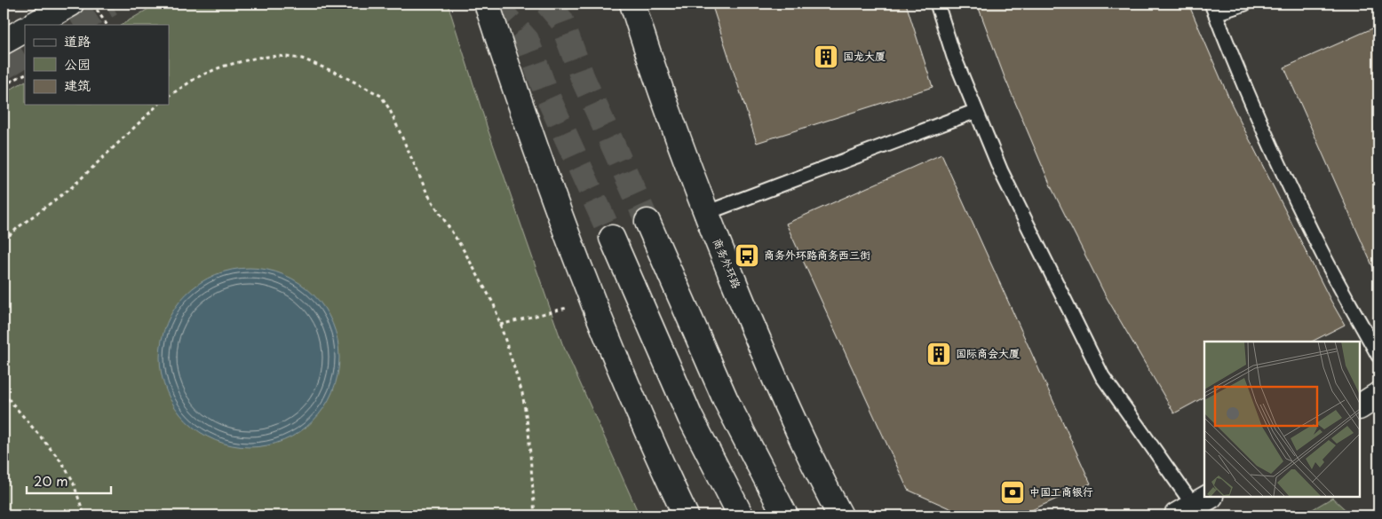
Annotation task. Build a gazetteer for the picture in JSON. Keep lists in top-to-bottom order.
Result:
{
  "streets": {
    "street": ["商务外环路"]
  },
  "places": {
    "building": ["国龙大厦", "国际商会大厦"],
    "bus stop": ["商务外环路商务西三街"],
    "bank": ["中国工商银行"]
  },
  "legend": ["道路", "公园", "建筑"],
  "scale_bar": "20 m"
}
